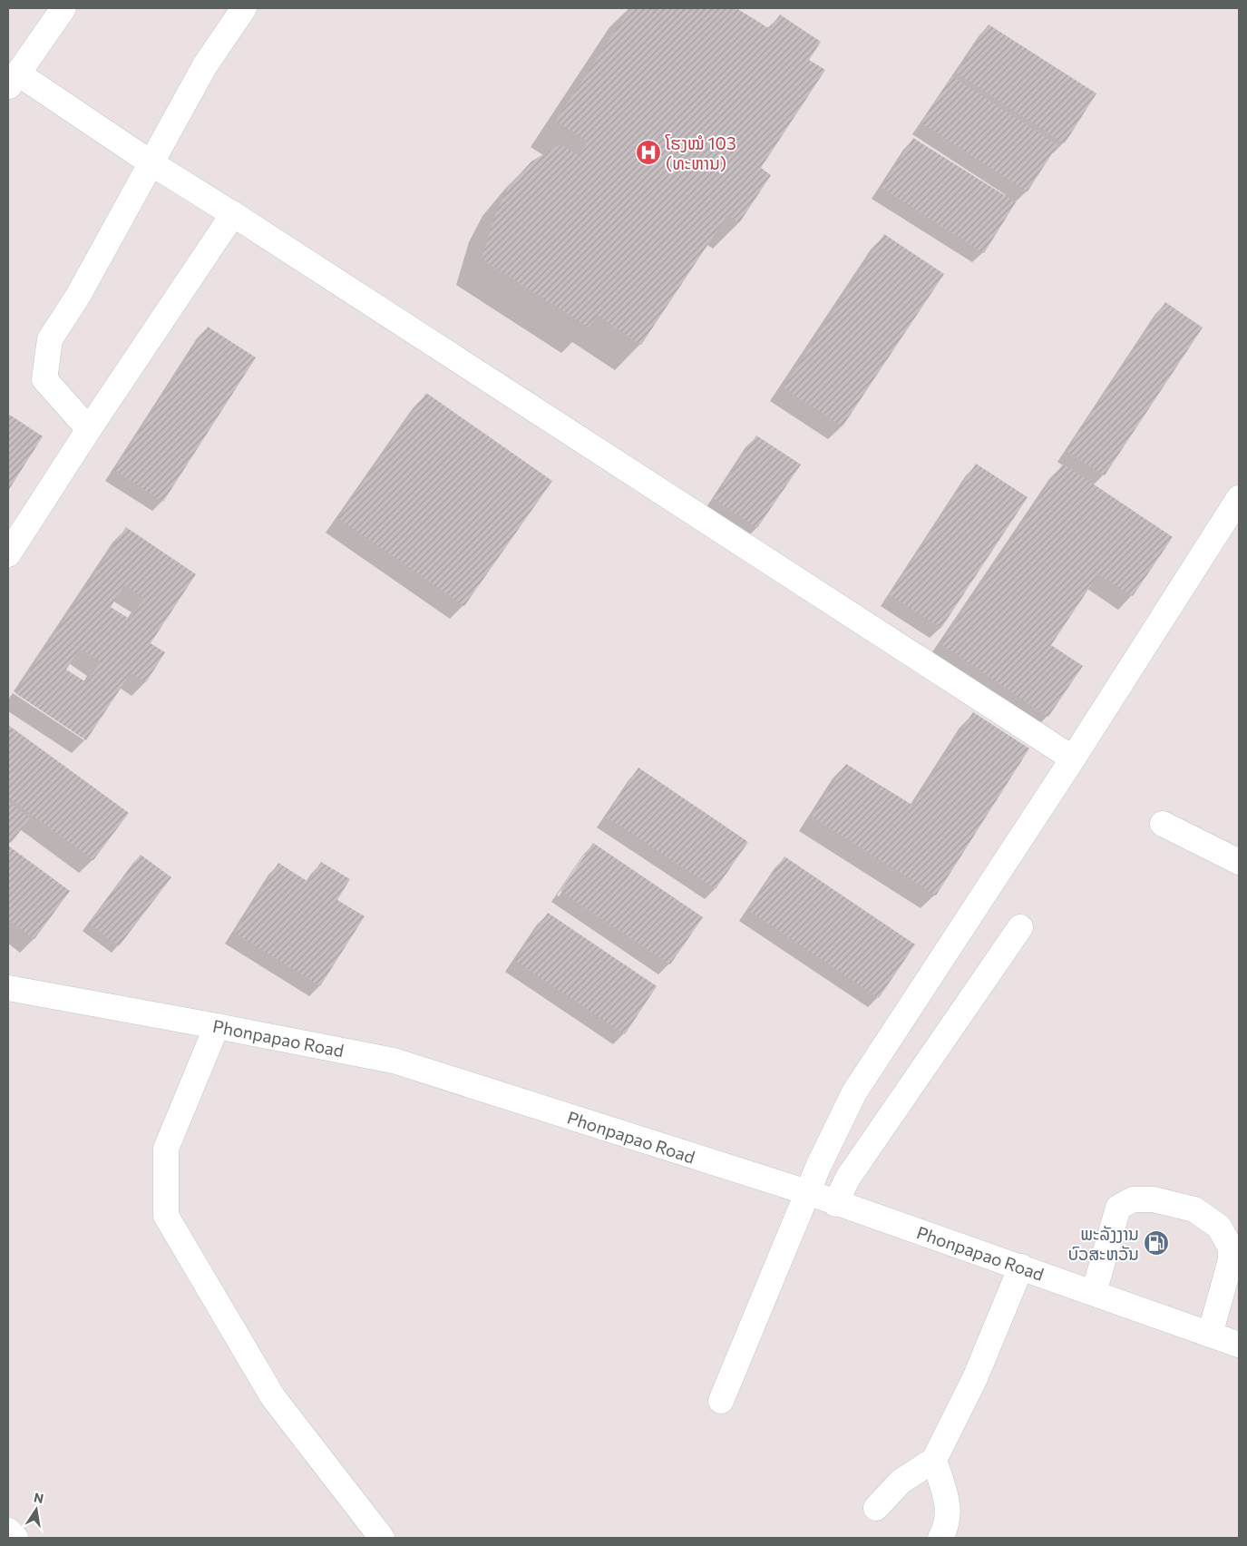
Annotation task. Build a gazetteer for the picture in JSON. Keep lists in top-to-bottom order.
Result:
{
  "streets": {
    "street": ["Phonpapao Road"]
  },
  "places": {
    "hospital": ["ໂຮງໝໍ 103 (ທະຫານ)"],
    "fuel station": ["ພະລັງງານ ບົວສະຫວັນ"]
  },
  "north": "top"
}
